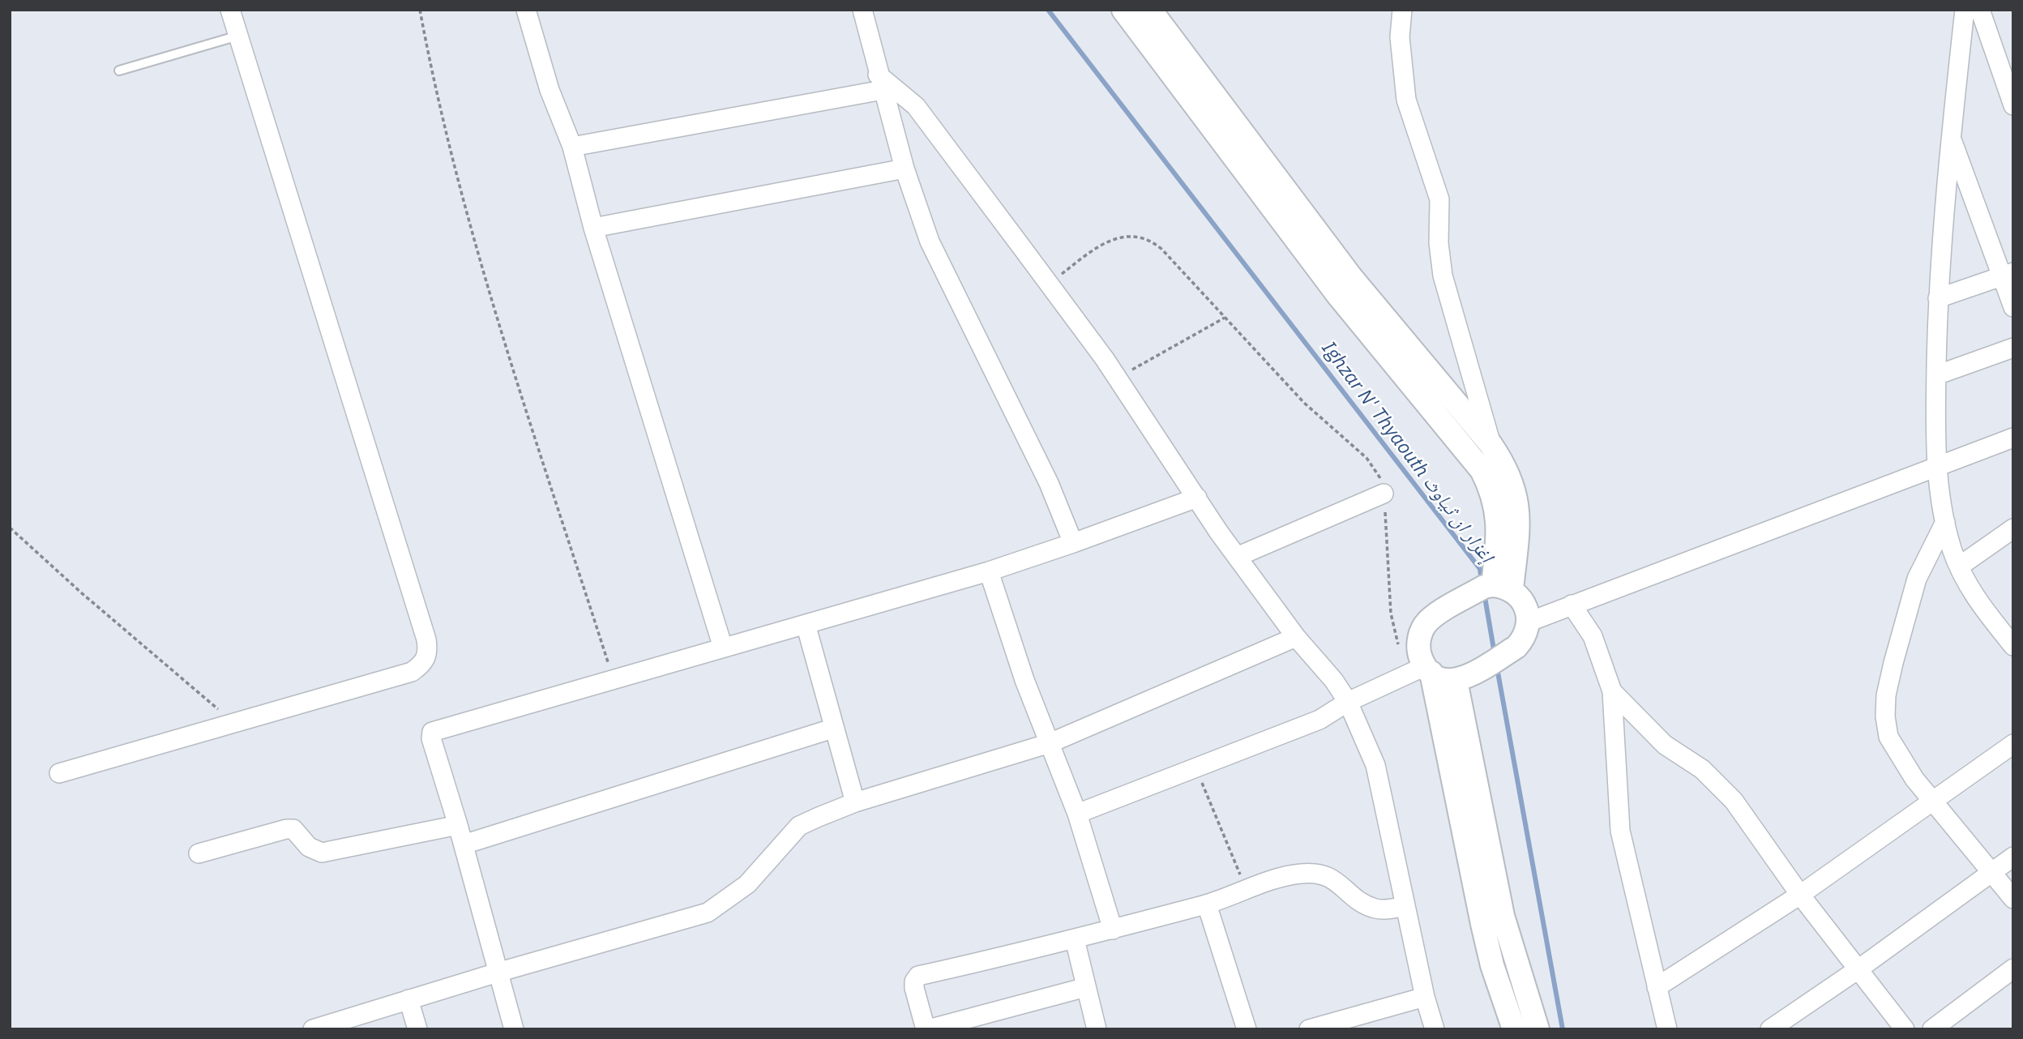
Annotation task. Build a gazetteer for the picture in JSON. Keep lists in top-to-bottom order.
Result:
{
  "water": ["Ighzar N' Thyaouth إغزار ان ثياوث"]
}
